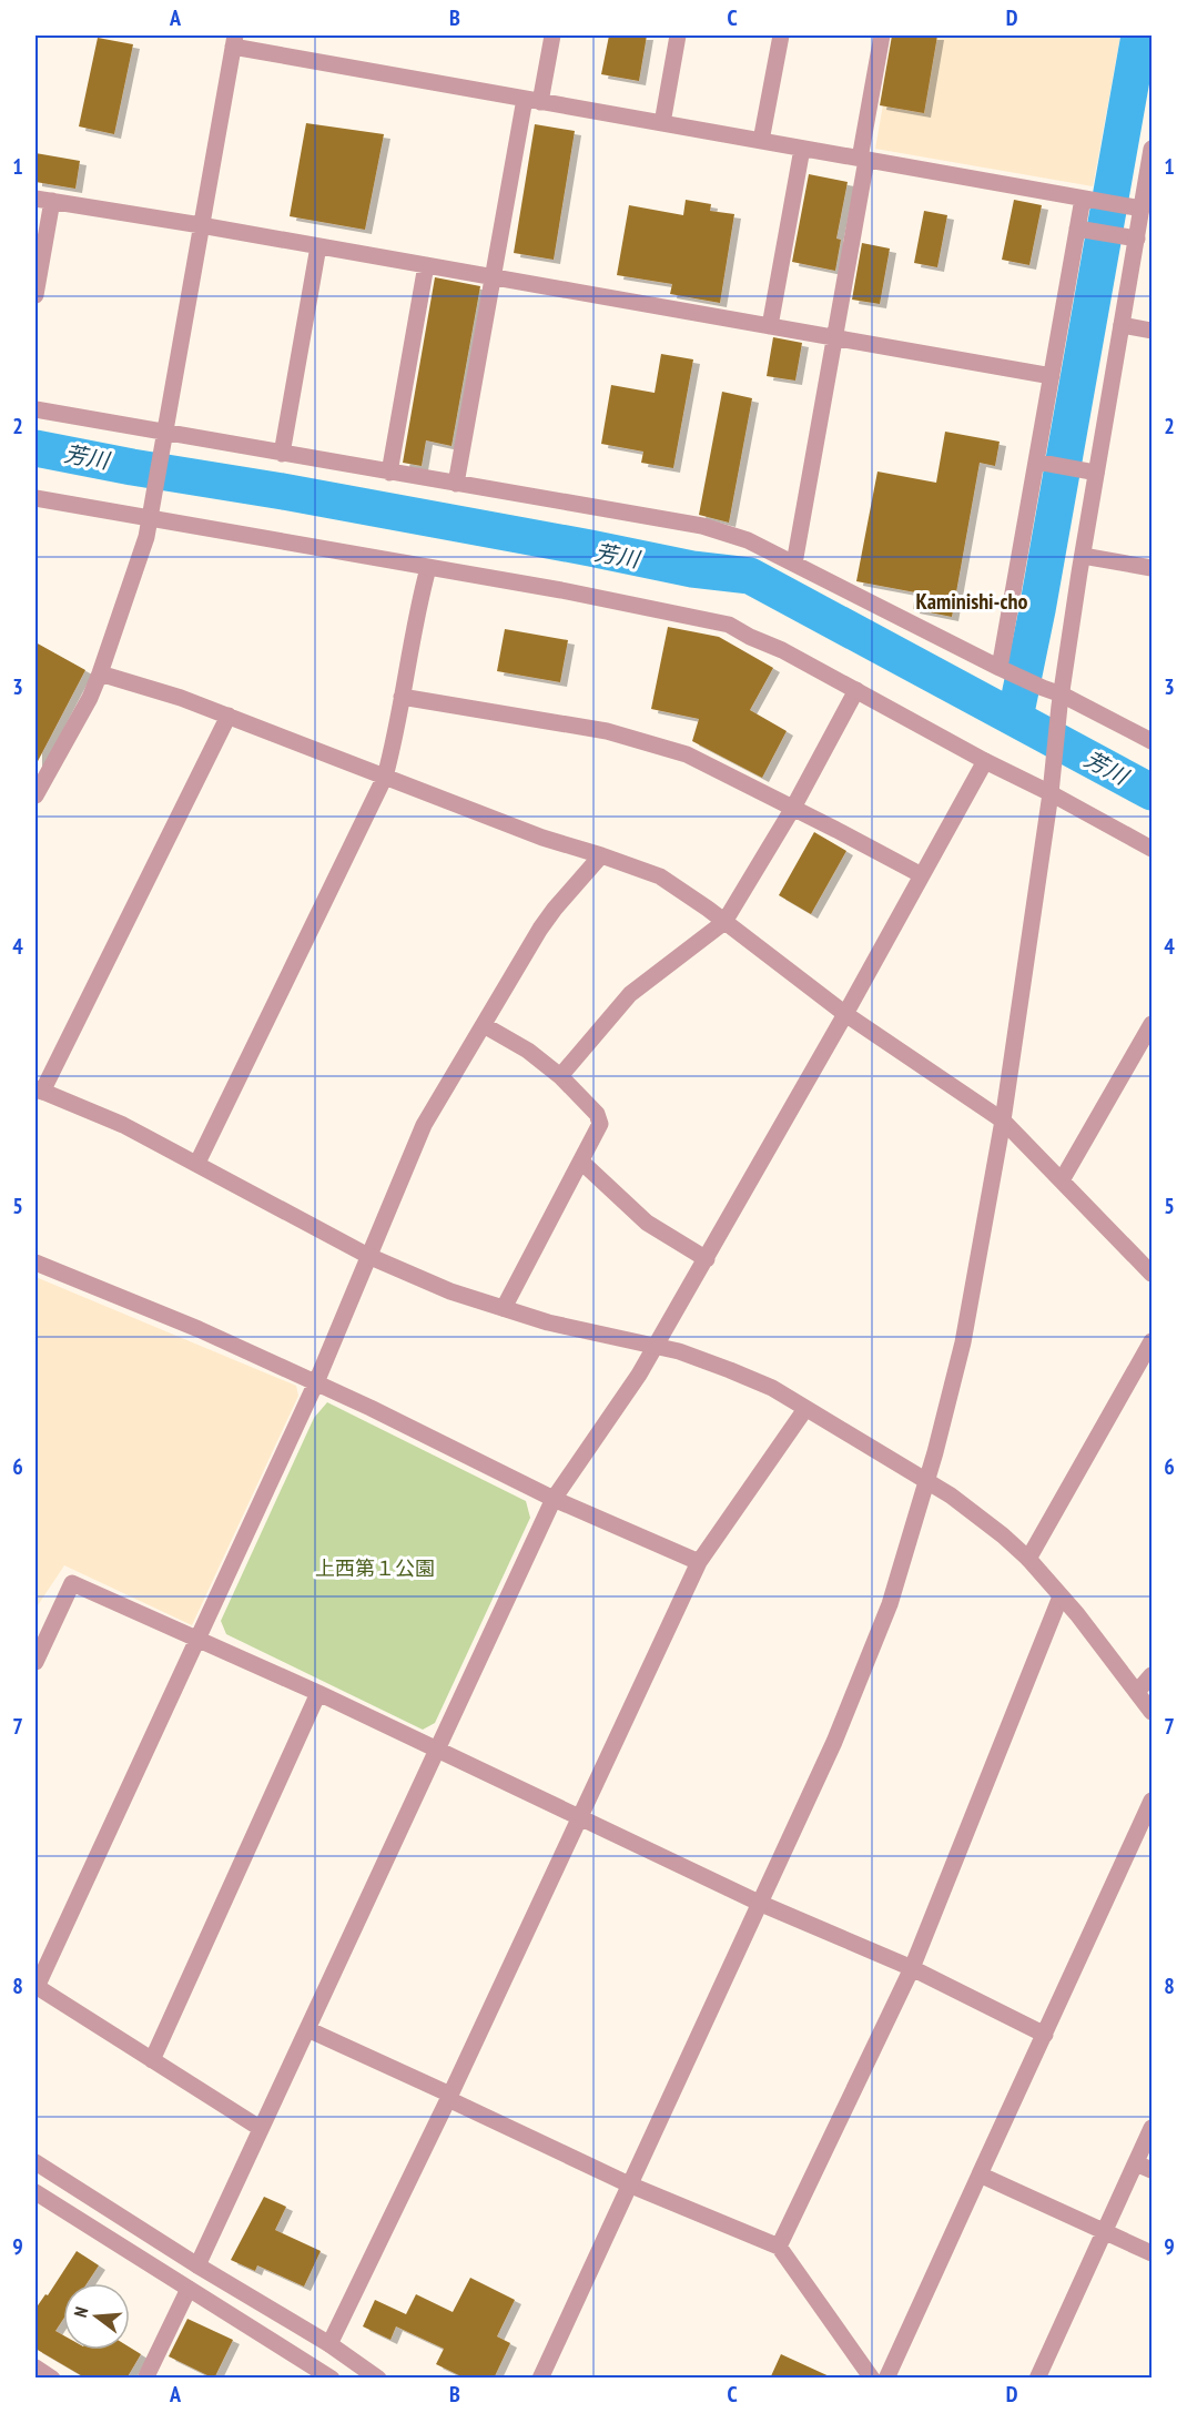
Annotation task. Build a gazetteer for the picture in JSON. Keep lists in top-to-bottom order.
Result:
{
  "districts": ["Kaminishi-cho"],
  "water": ["芳川"],
  "parks": ["上西第１公園"],
  "north": "left",
  "grid": {
    "columns": [
      "A",
      "B",
      "C",
      "D"
    ],
    "rows": [
      "1",
      "2",
      "3",
      "4",
      "5",
      "6",
      "7",
      "8",
      "9"
    ]
  }
}
